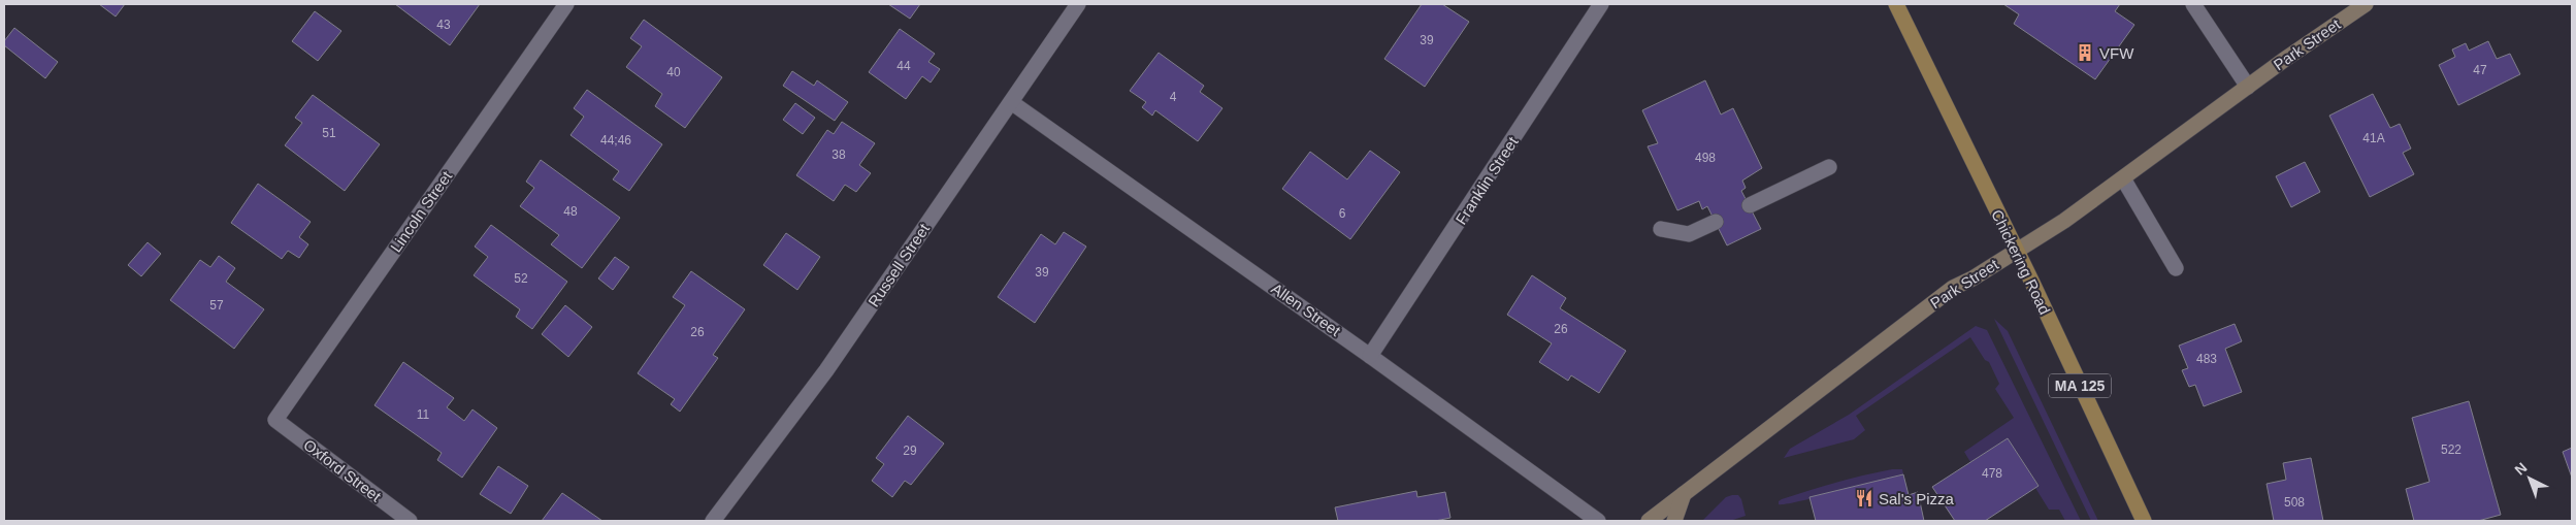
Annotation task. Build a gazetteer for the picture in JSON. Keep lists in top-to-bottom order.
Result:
{
  "streets": {
    "main road": ["Park Street", "Chickering Road", "MA 125"],
    "street": [
      "Franklin Street",
      "Lincoln Street",
      "Russell Street",
      "Allen Street",
      "Oxford Street"
    ]
  },
  "crossings": [
    ["Park Street", "Chickering Road"],
    ["Franklin Street", "Allen Street"],
    ["Lincoln Street", "Oxford Street"],
    ["Russell Street", "Allen Street"]
  ],
  "places": {
    "building": ["VFW"],
    "restaurant": ["Sal's Pizza"]
  },
  "house_numbers": [
    "43",
    "39",
    "44",
    "47",
    "40",
    "4",
    "51",
    "41A",
    "44;46",
    "38",
    "498",
    "48",
    "6",
    "39",
    "52",
    "57",
    "26",
    "26",
    "483",
    "11",
    "522",
    "29",
    "478",
    "508"
  ],
  "north": "top left"
}
